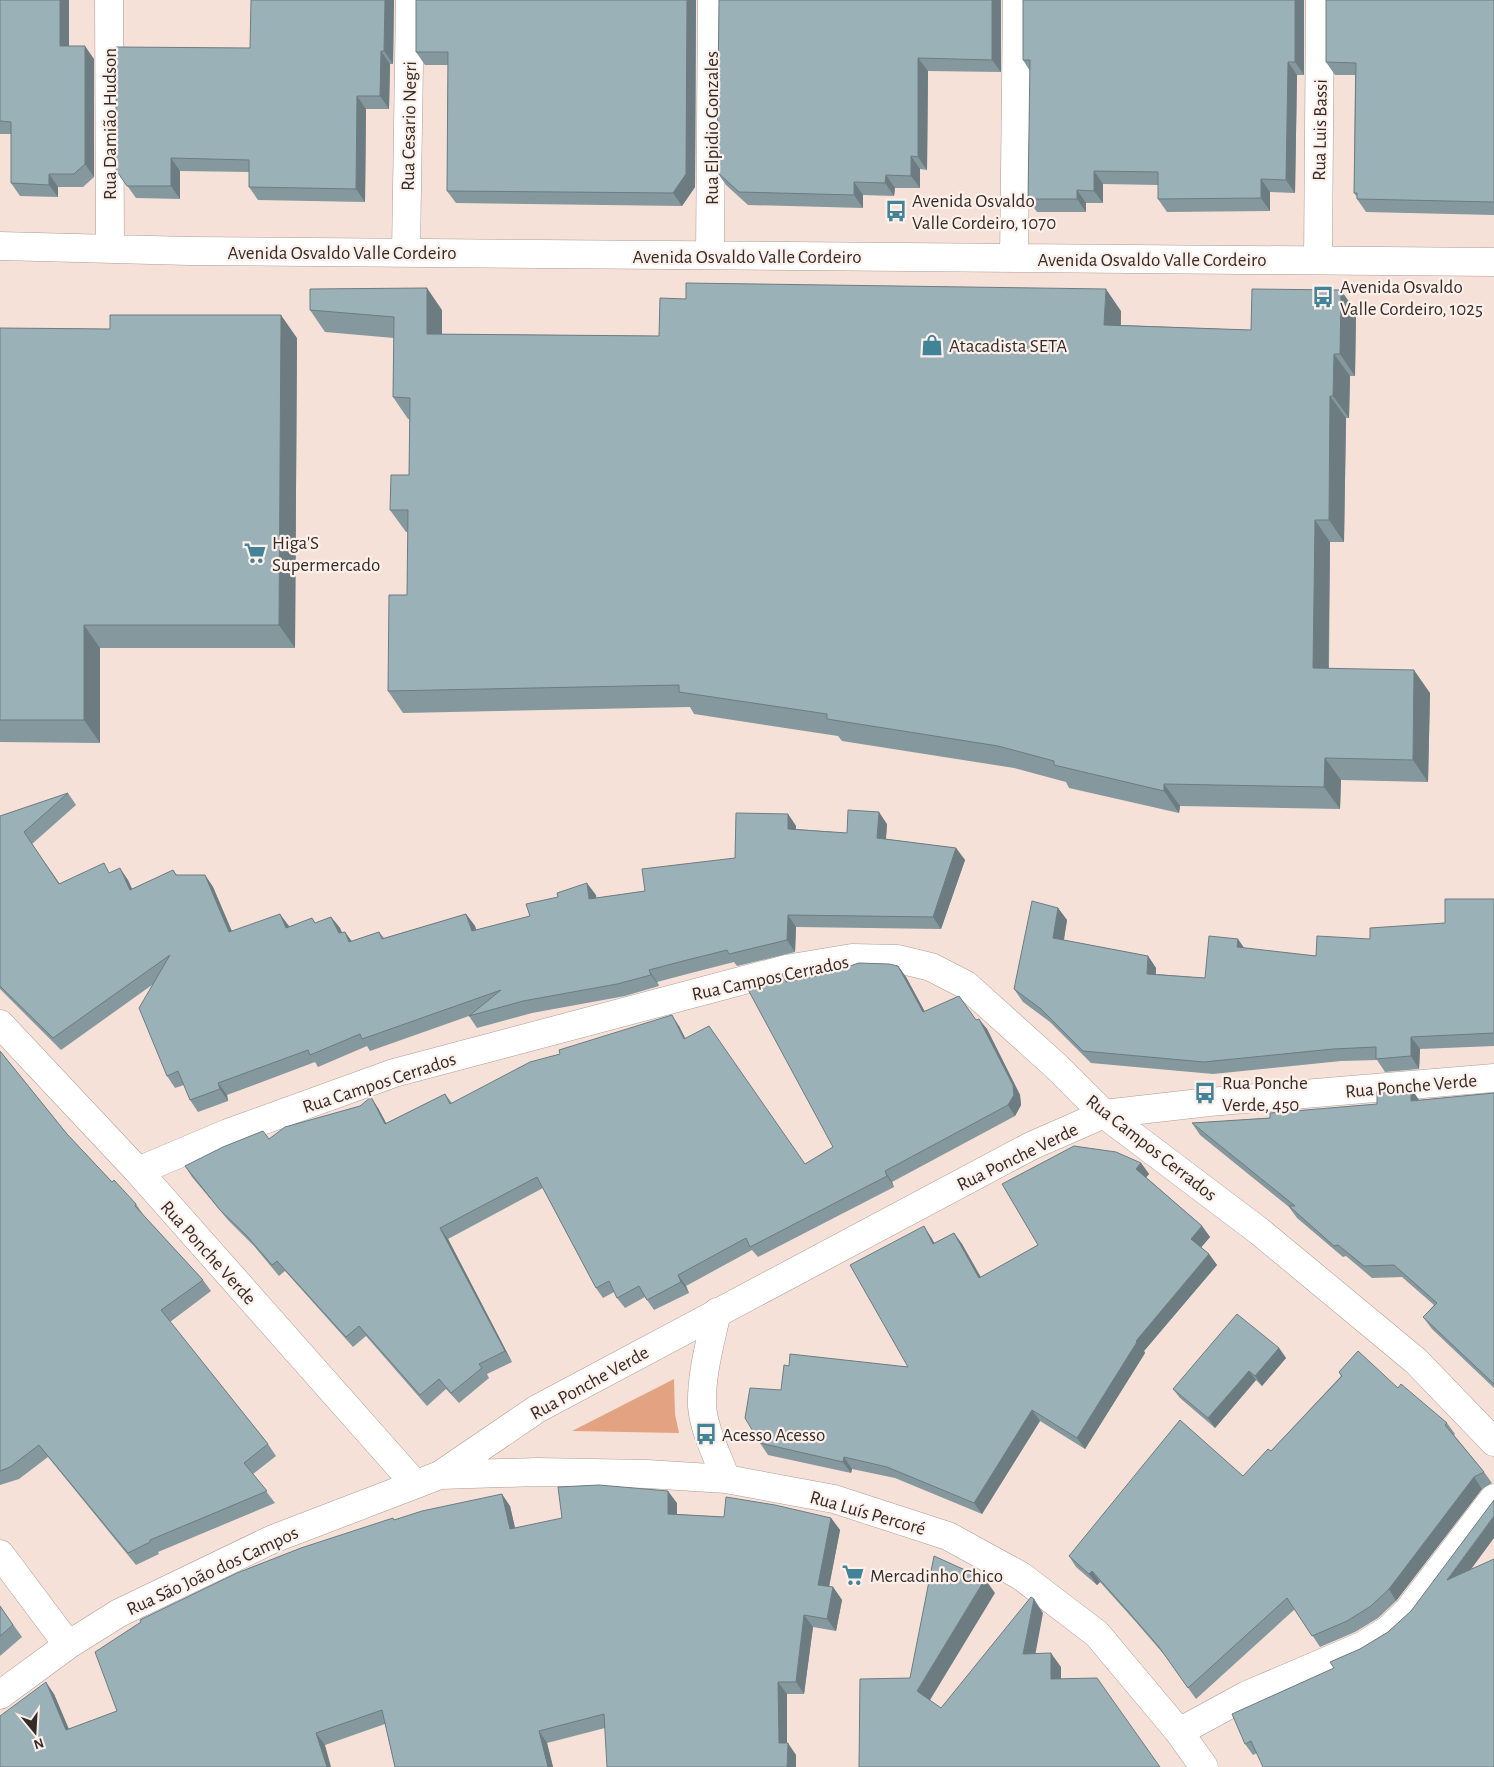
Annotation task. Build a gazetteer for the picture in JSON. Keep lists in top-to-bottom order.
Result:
{
  "streets": {
    "street": [
      "Rua Damião Hudson",
      "Rua Cesario Negri",
      "Rua Elpidio Gonzales",
      "Rua Luis Bassi",
      "Avenida Osvaldo Valle Cordeiro",
      "Rua Campos Cerrados",
      "Rua Ponche Verde",
      "Rua Luís Percoré",
      "Rua São João dos Campos"
    ]
  },
  "crossings": [
    ["Rua Damião Hudson", "Avenida Osvaldo Valle Cordeiro"],
    ["Rua Cesario Negri", "Avenida Osvaldo Valle Cordeiro"],
    ["Rua Elpidio Gonzales", "Avenida Osvaldo Valle Cordeiro"],
    ["Rua Luis Bassi", "Avenida Osvaldo Valle Cordeiro"],
    ["Rua Campos Cerrados", "Rua Ponche Verde"],
    ["Rua Ponche Verde", "Rua Luís Percoré"],
    ["Rua Ponche Verde", "Rua São João dos Campos"],
    ["Rua Luís Percoré", "Rua São João dos Campos"]
  ],
  "places": {
    "bus stop": [
      "Avenida Osvaldo Valle Cordeiro, 1070",
      "Avenida Osvaldo Valle Cordeiro, 1025",
      "Rua Ponche Verde, 450",
      "Acesso Acesso"
    ],
    "shop": ["Atacadista SETA"],
    "supermarket": ["Higa'S Supermercado", "Mercadinho Chico"]
  },
  "north": "bottom"
}
